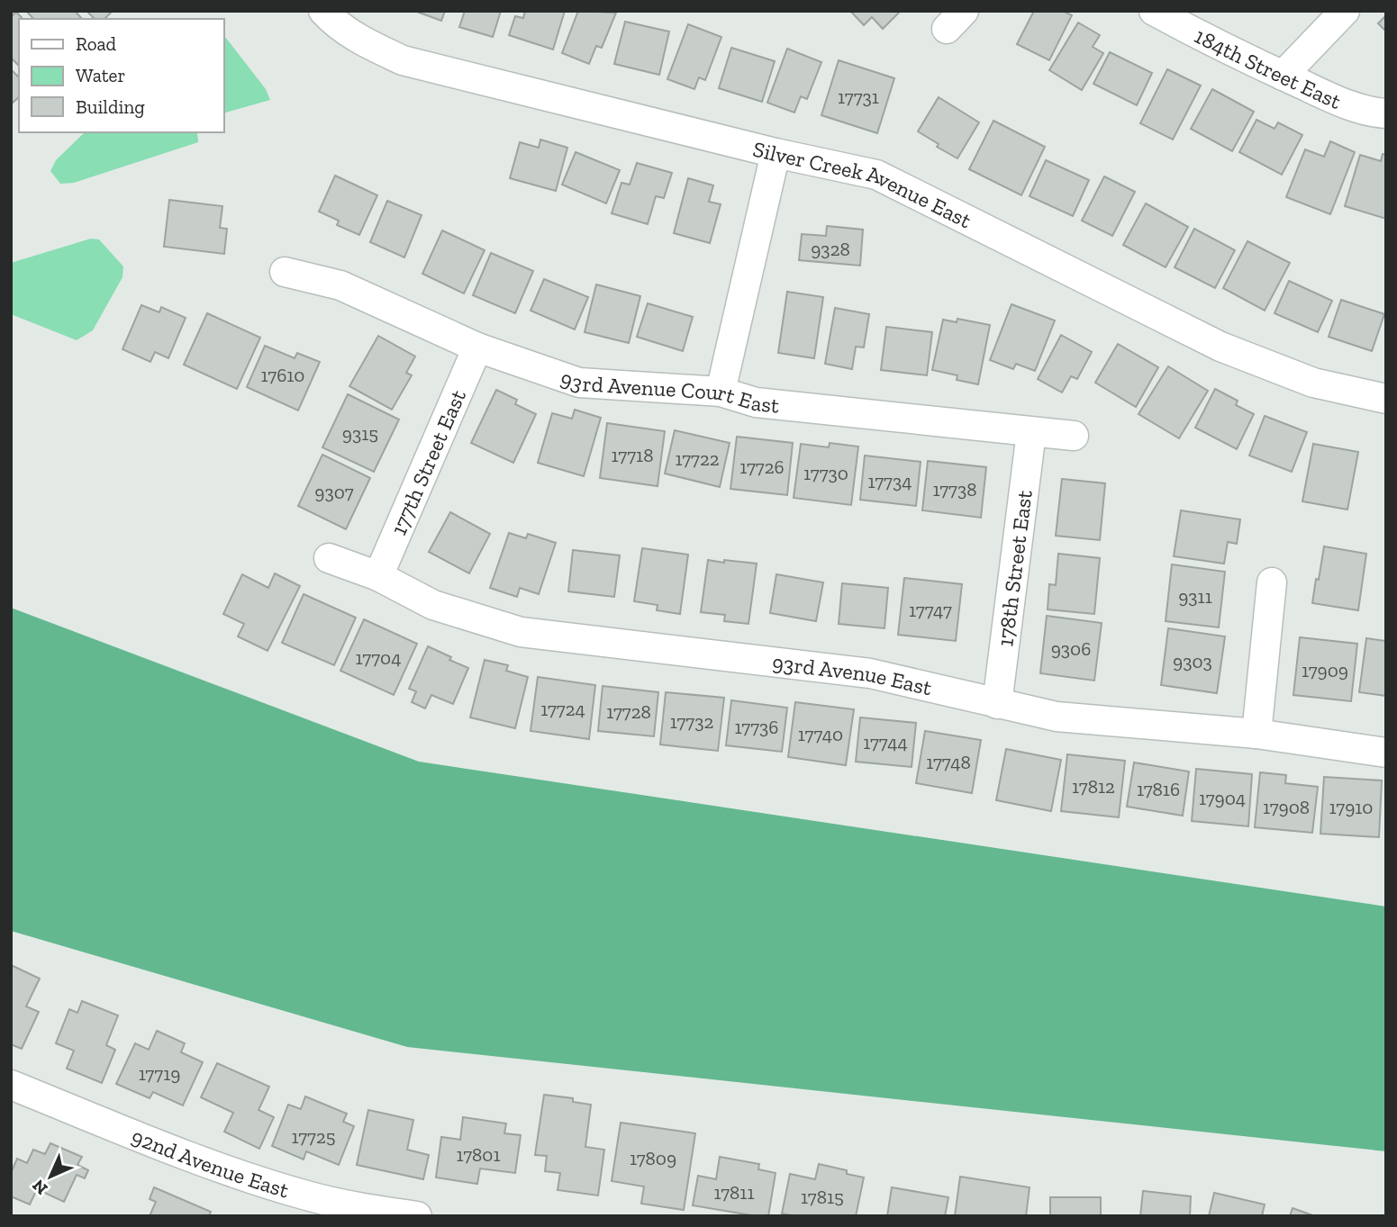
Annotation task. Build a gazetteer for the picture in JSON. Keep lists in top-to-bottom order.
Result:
{
  "streets": {
    "street": [
      "184th Street East",
      "Silver Creek Avenue East",
      "93rd Avenue Court East",
      "177th Street East",
      "178th Street East",
      "93rd Avenue East",
      "92nd Avenue East"
    ]
  },
  "crossings": [
    ["93rd Avenue Court East", "177th Street East"],
    ["93rd Avenue Court East", "178th Street East"],
    ["177th Street East", "93rd Avenue East"],
    ["178th Street East", "93rd Avenue East"]
  ],
  "house_numbers": [
    "17731",
    "9328",
    "17610",
    "9315",
    "17718",
    "17722",
    "17726",
    "17730",
    "17734",
    "17738",
    "9307",
    "9311",
    "17747",
    "9306",
    "17704",
    "9303",
    "17909",
    "17724",
    "17728",
    "17732",
    "17736",
    "17740",
    "17744",
    "17748",
    "17812",
    "17816",
    "17904",
    "17908",
    "17910",
    "17719",
    "17725",
    "17801",
    "17809",
    "17811",
    "17815"
  ],
  "legend": ["Road", "Water", "Building"],
  "north": "bottom left"
}
